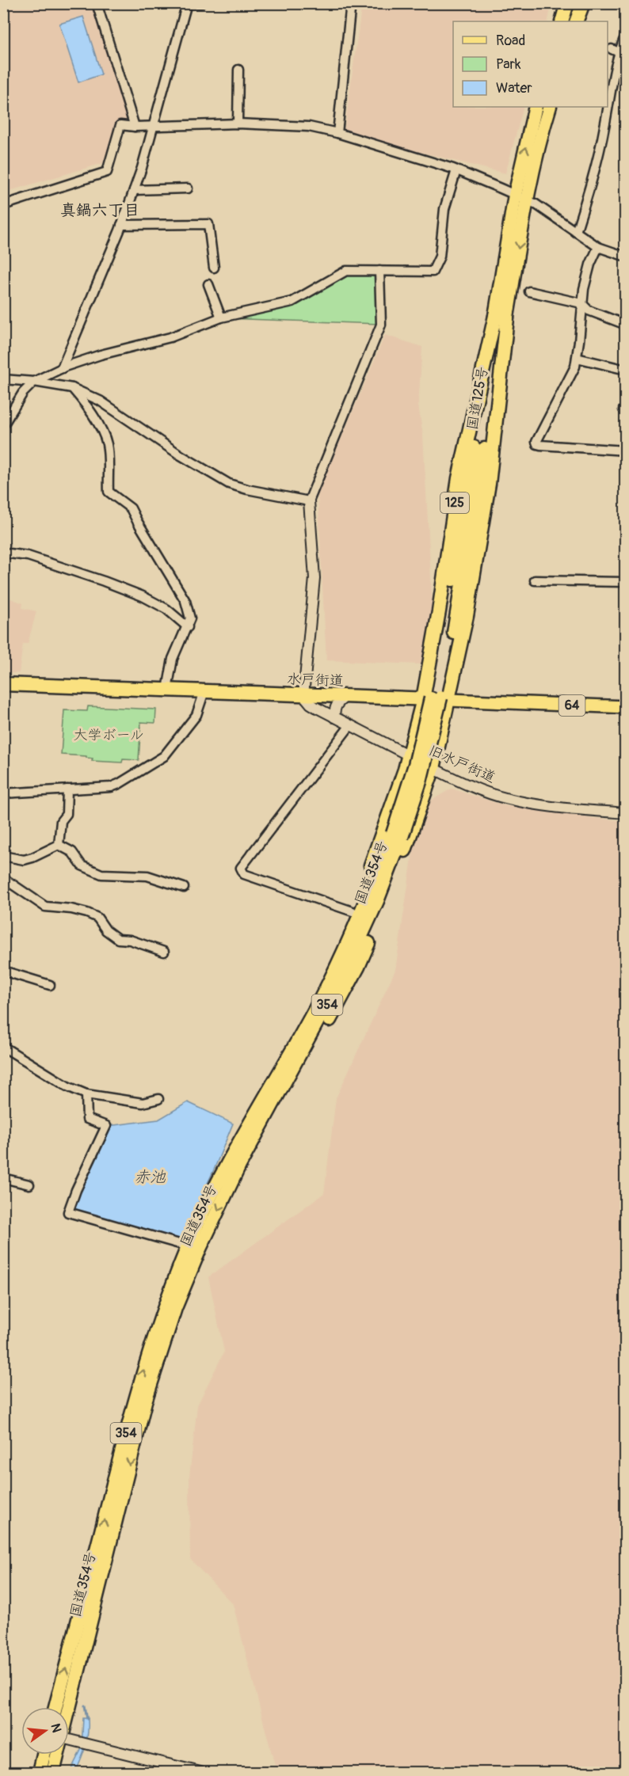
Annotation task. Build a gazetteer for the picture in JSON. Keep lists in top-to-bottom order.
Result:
{
  "streets": {
    "highway": [
      "国道125号",
      "125",
      "水戸街道",
      "国道354号",
      "354"
    ],
    "main road": ["64"],
    "street": ["旧水戸街道"]
  },
  "crossings": [
    ["国道125号", "125"],
    ["国道125号", "水戸街道"],
    ["国道125号", "国道354号"],
    ["125", "水戸街道"],
    ["125", "国道354号"],
    ["水戸街道", "旧水戸街道"],
    ["水戸街道", "国道354号"]
  ],
  "districts": ["真鍋六丁目"],
  "water": ["赤池"],
  "parks": ["大学ボール"],
  "legend": ["Road", "Park", "Water"],
  "north": "right"
}
